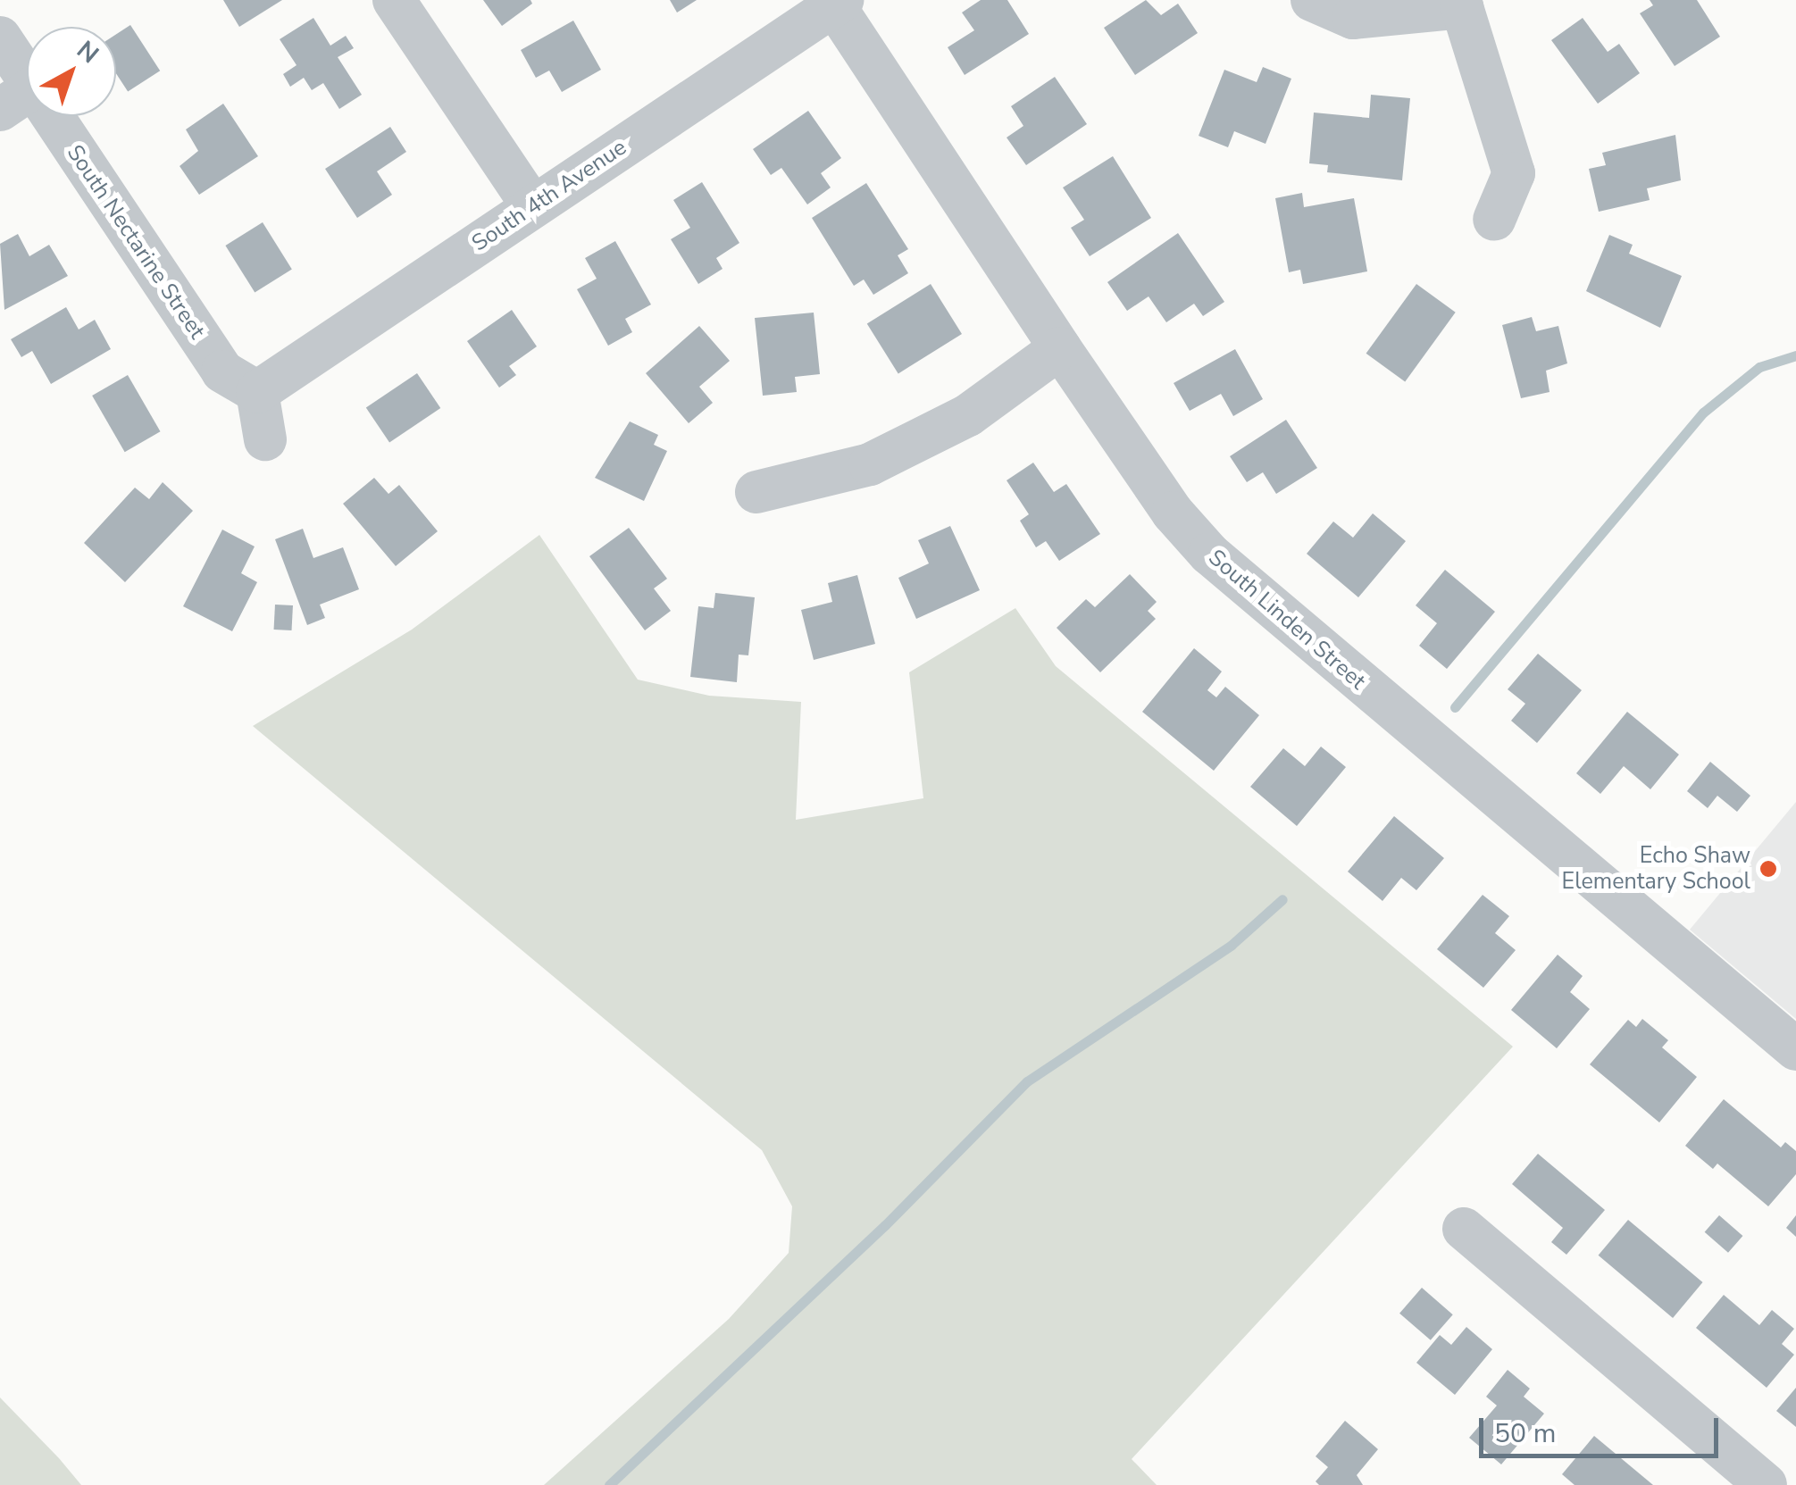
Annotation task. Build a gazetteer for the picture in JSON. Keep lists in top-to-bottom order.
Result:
{
  "streets": {
    "street": ["South 4th Avenue", "South Nectarine Street", "South Linden Street"]
  },
  "crossings": [
    ["South 4th Avenue", "South Nectarine Street"],
    ["South 4th Avenue", "South Linden Street"]
  ],
  "places": ["Echo Shaw Elementary School"],
  "scale_bar": "50 m",
  "north": "top right"
}
